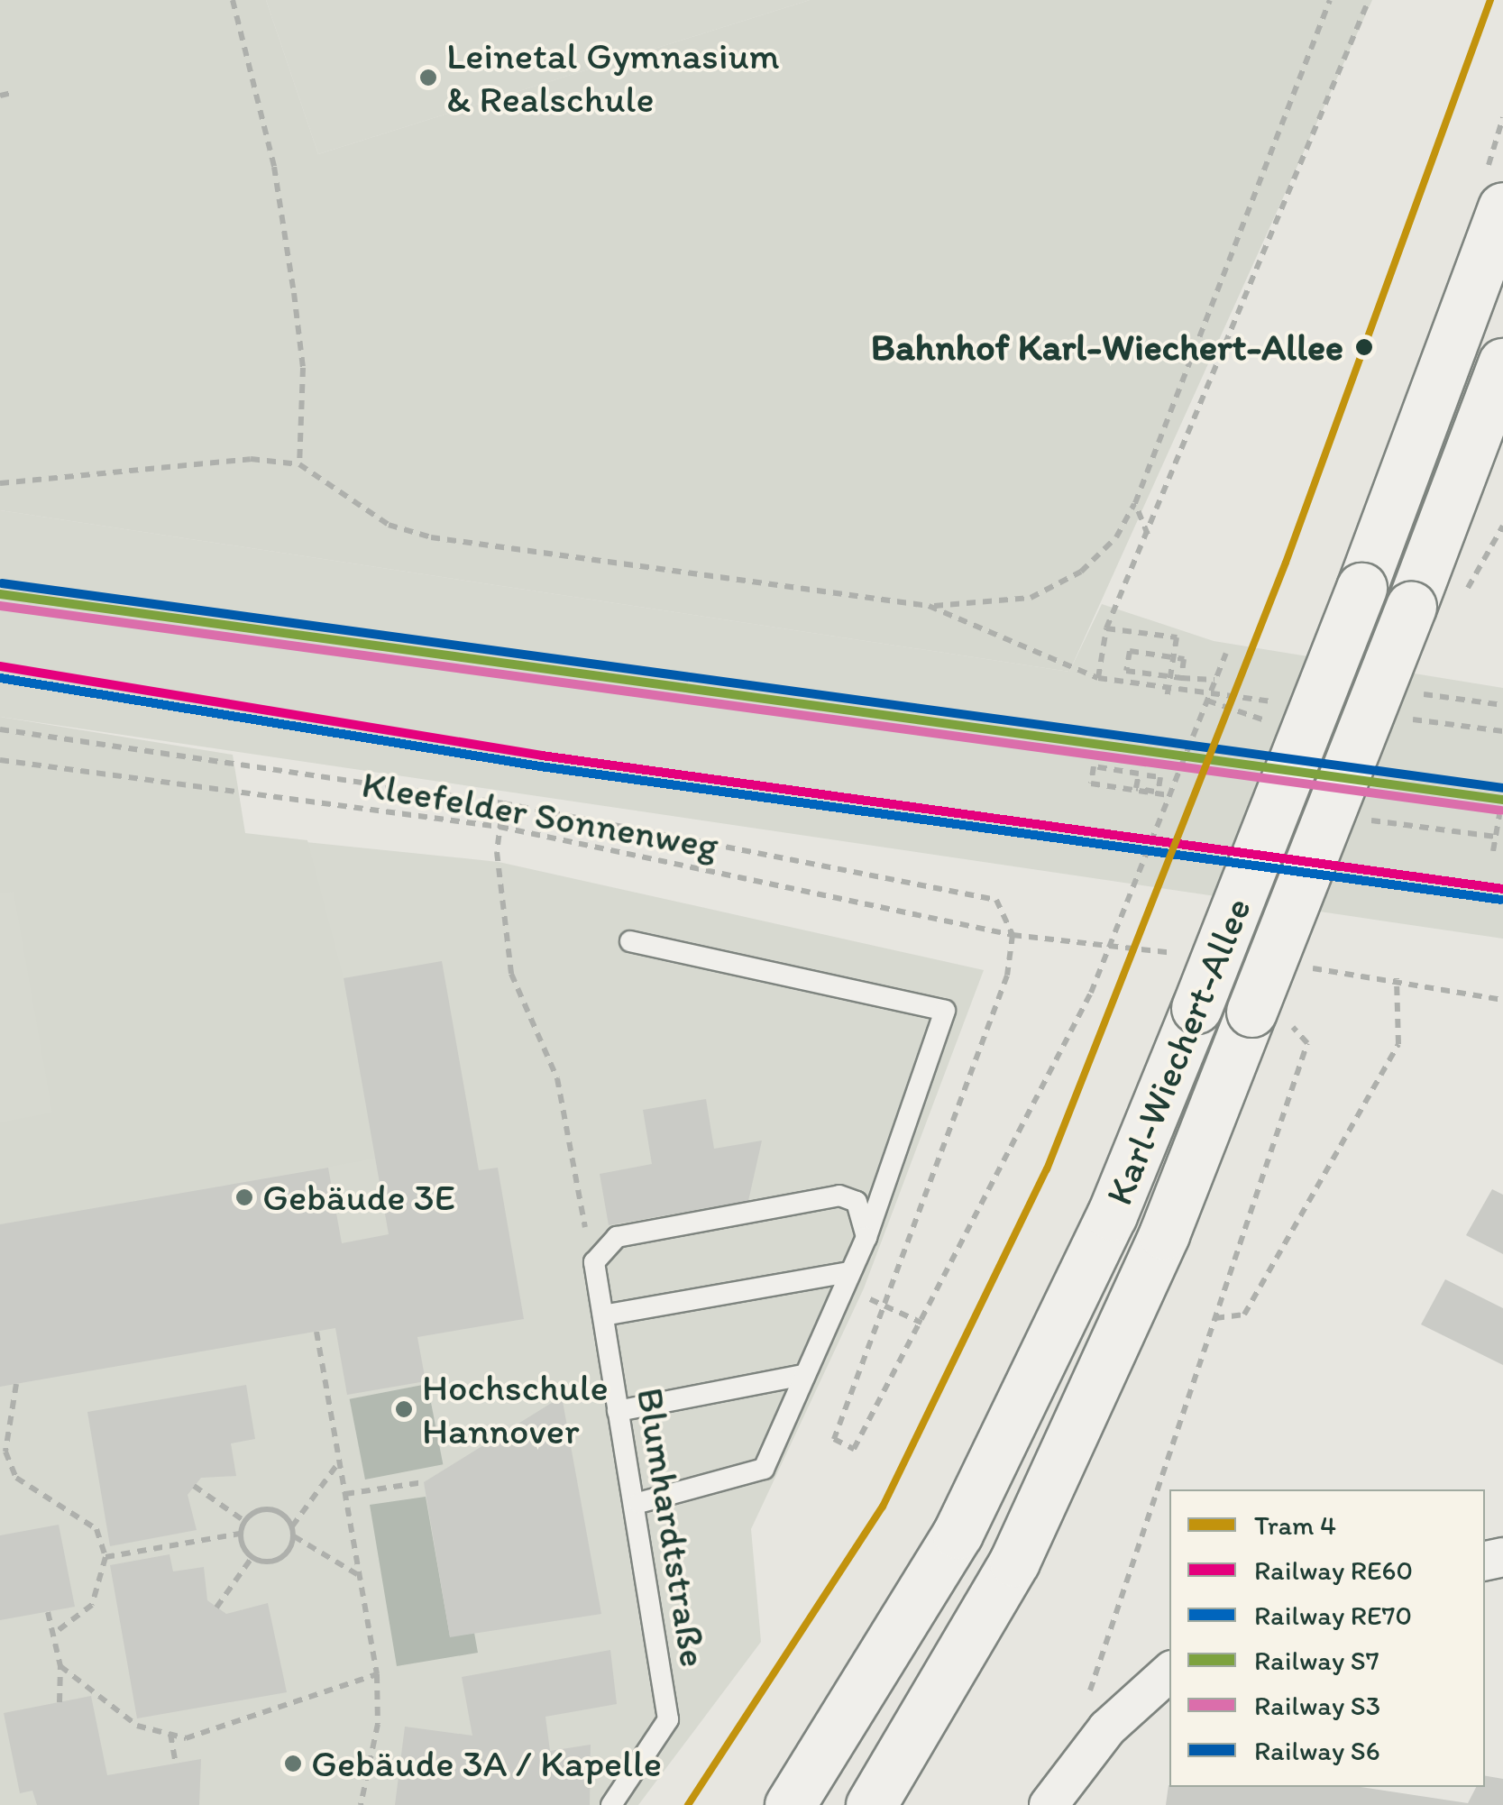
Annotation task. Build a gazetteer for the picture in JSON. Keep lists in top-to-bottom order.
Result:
{
  "streets": {
    "main road": ["Karl-Wiechert-Allee"],
    "lane": ["Blumhardtstraße"],
    "path": ["Kleefelder Sonnenweg"]
  },
  "places": [
    "Leinetal Gymnasium & Realschule",
    "Bahnhof Karl-Wiechert-Allee",
    "Gebäude 3E",
    "Hochschule Hannover",
    "Gebäude 3A / Kapelle"
  ],
  "lines": [
    "tram line 4",
    "rail line S6",
    "rail line S7",
    "rail line S3",
    "rail line RE60",
    "rail line RE70"
  ],
  "legend": [
    "Tram 4",
    "Railway RE60",
    "Railway RE70",
    "Railway S7",
    "Railway S3",
    "Railway S6"
  ]
}
